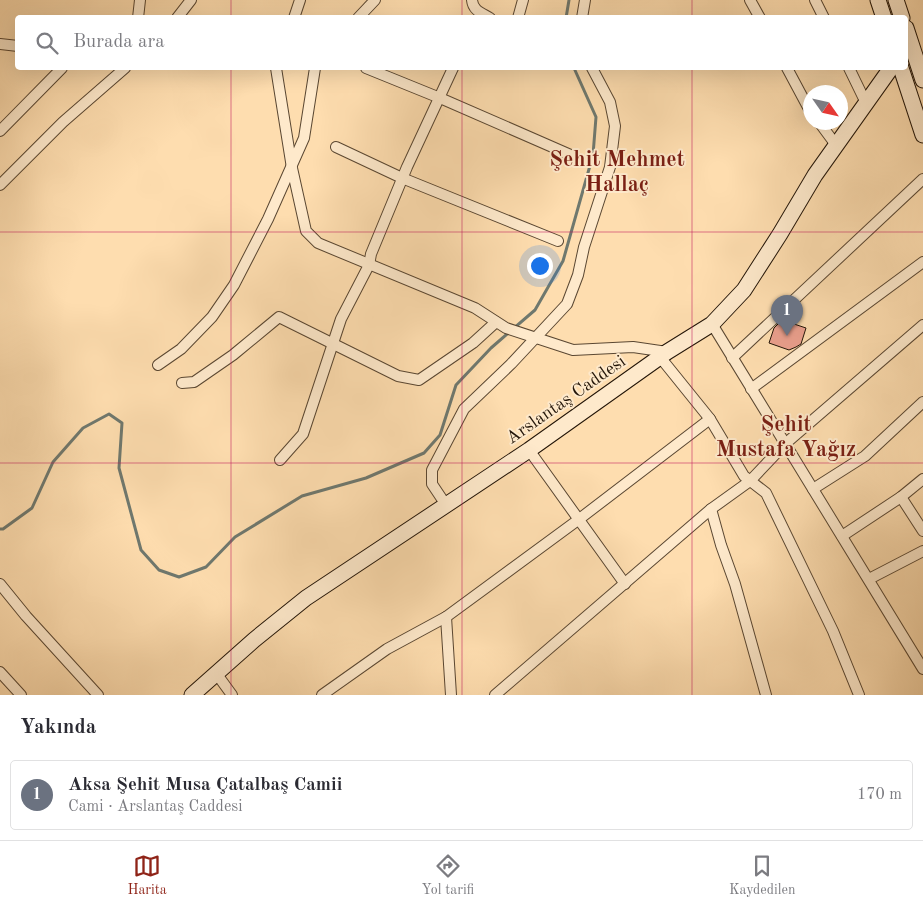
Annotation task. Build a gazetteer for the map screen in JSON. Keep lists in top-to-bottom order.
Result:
{
  "streets": {
    "main road": ["Arslantaş Caddesi"]
  },
  "districts": ["Şehit Mehmet Hallaç", "Şehit Mustafa Yağız"],
  "north": "bottom right",
  "page": {
    "search": "Burada ara",
    "pins": "1",
    "heading": "Yakında",
    "list": [
      {
        "mark": "1",
        "name": "Aksa Şehit Musa Çatalbaş Camii",
        "note": "Cami · Arslantaş Caddesi",
        "value": "170 m"
      }
    ],
    "nav": ["Harita", "Yol tarifi", "Kaydedilen"]
  }
}
